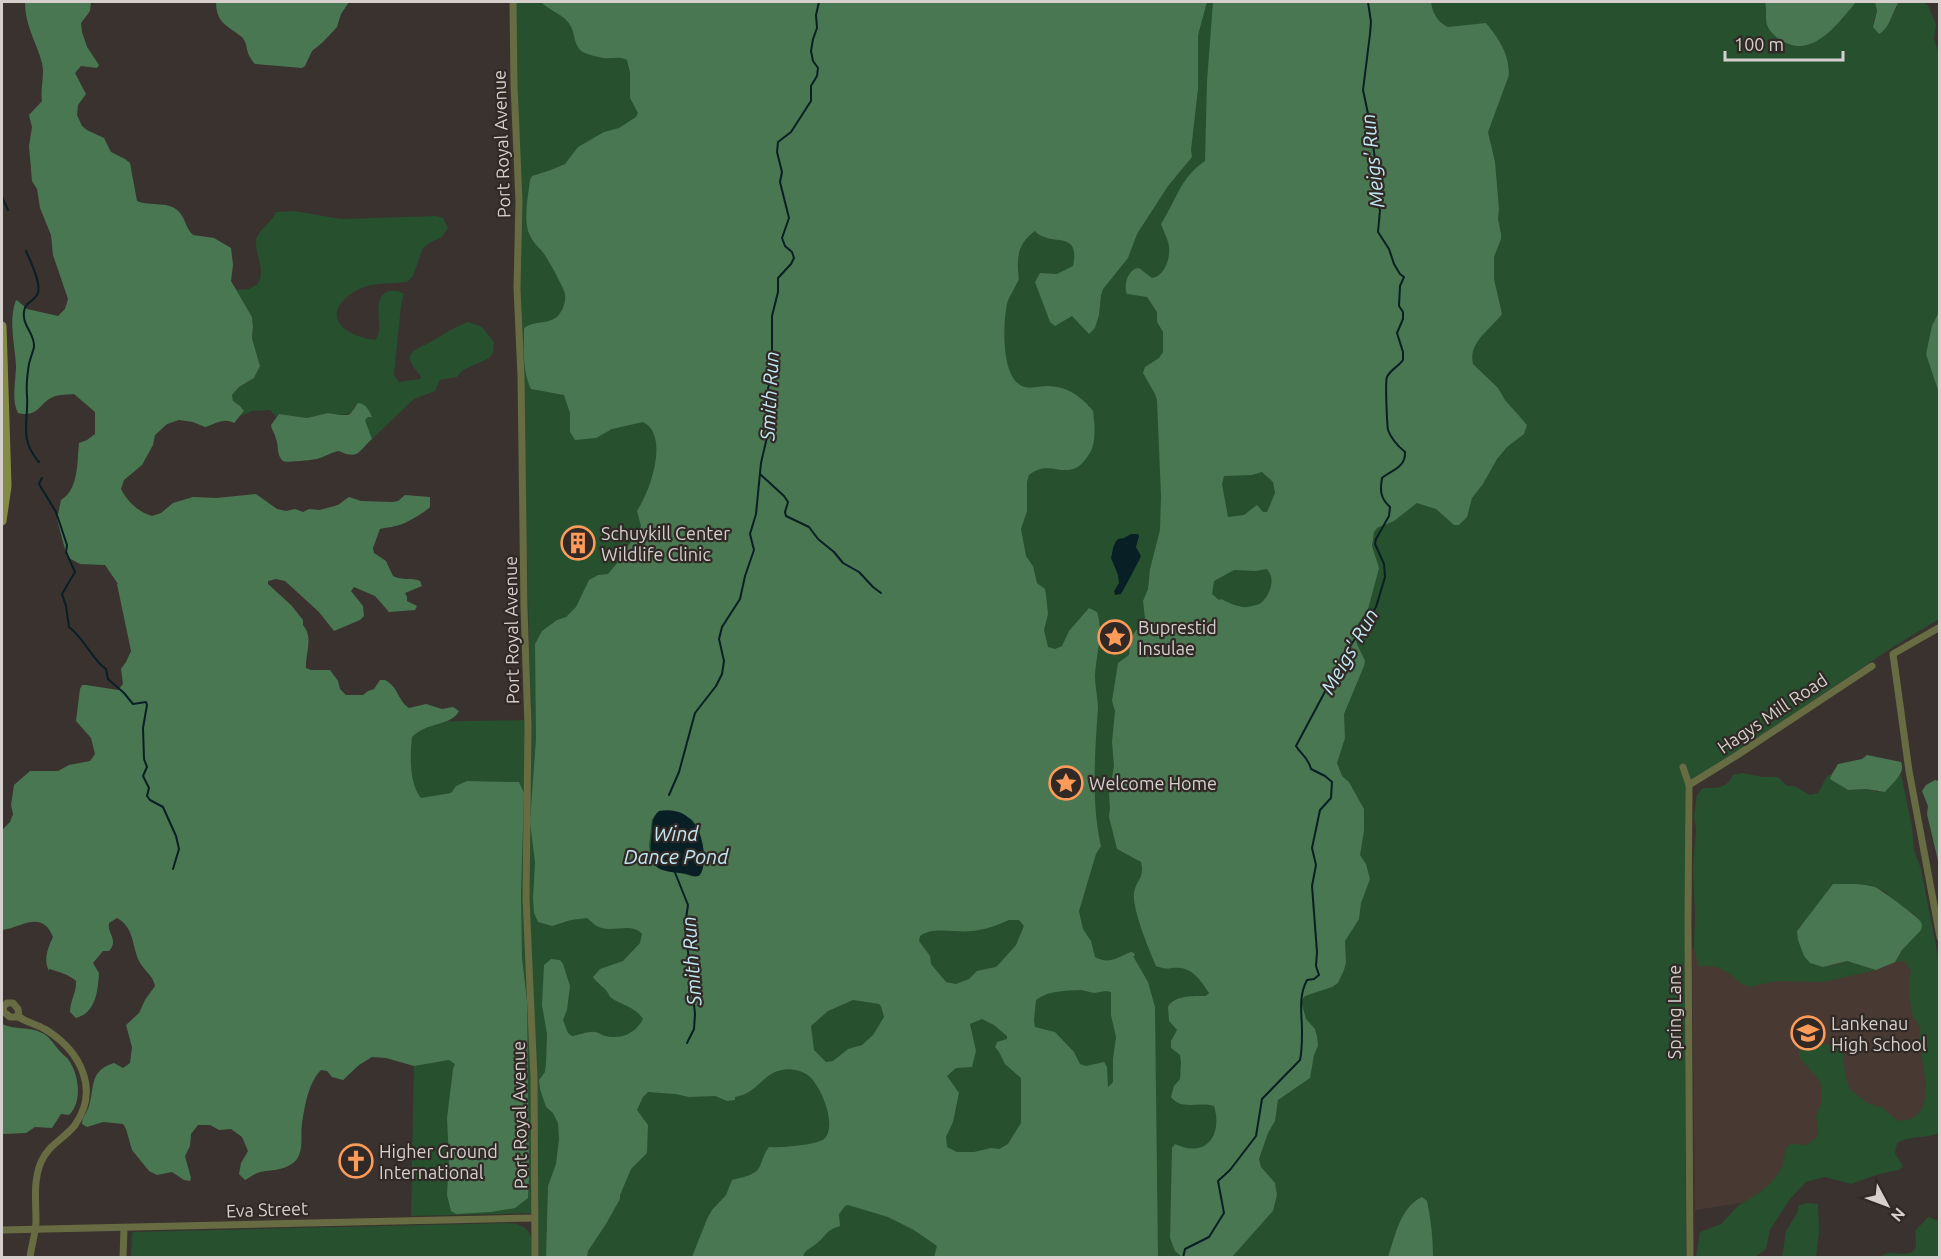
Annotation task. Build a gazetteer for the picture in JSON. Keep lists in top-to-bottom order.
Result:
{
  "streets": {
    "street": [
      "Port Royal Avenue",
      "Hagys Mill Road",
      "Spring Lane",
      "Eva Street"
    ]
  },
  "crossings": [
    ["Port Royal Avenue", "Eva Street"],
    ["Hagys Mill Road", "Spring Lane"]
  ],
  "water": ["Meigs' Run", "Smith Run", "Wind Dance Pond"],
  "places": {
    "building": ["Schuykill Center Wildlife Clinic"],
    "place": ["Buprestid Insulae", "Welcome Home"],
    "school or university": ["Lankenau High School"],
    "church": ["Higher Ground International"]
  },
  "scale_bar": "100 m",
  "north": "bottom right"
}
